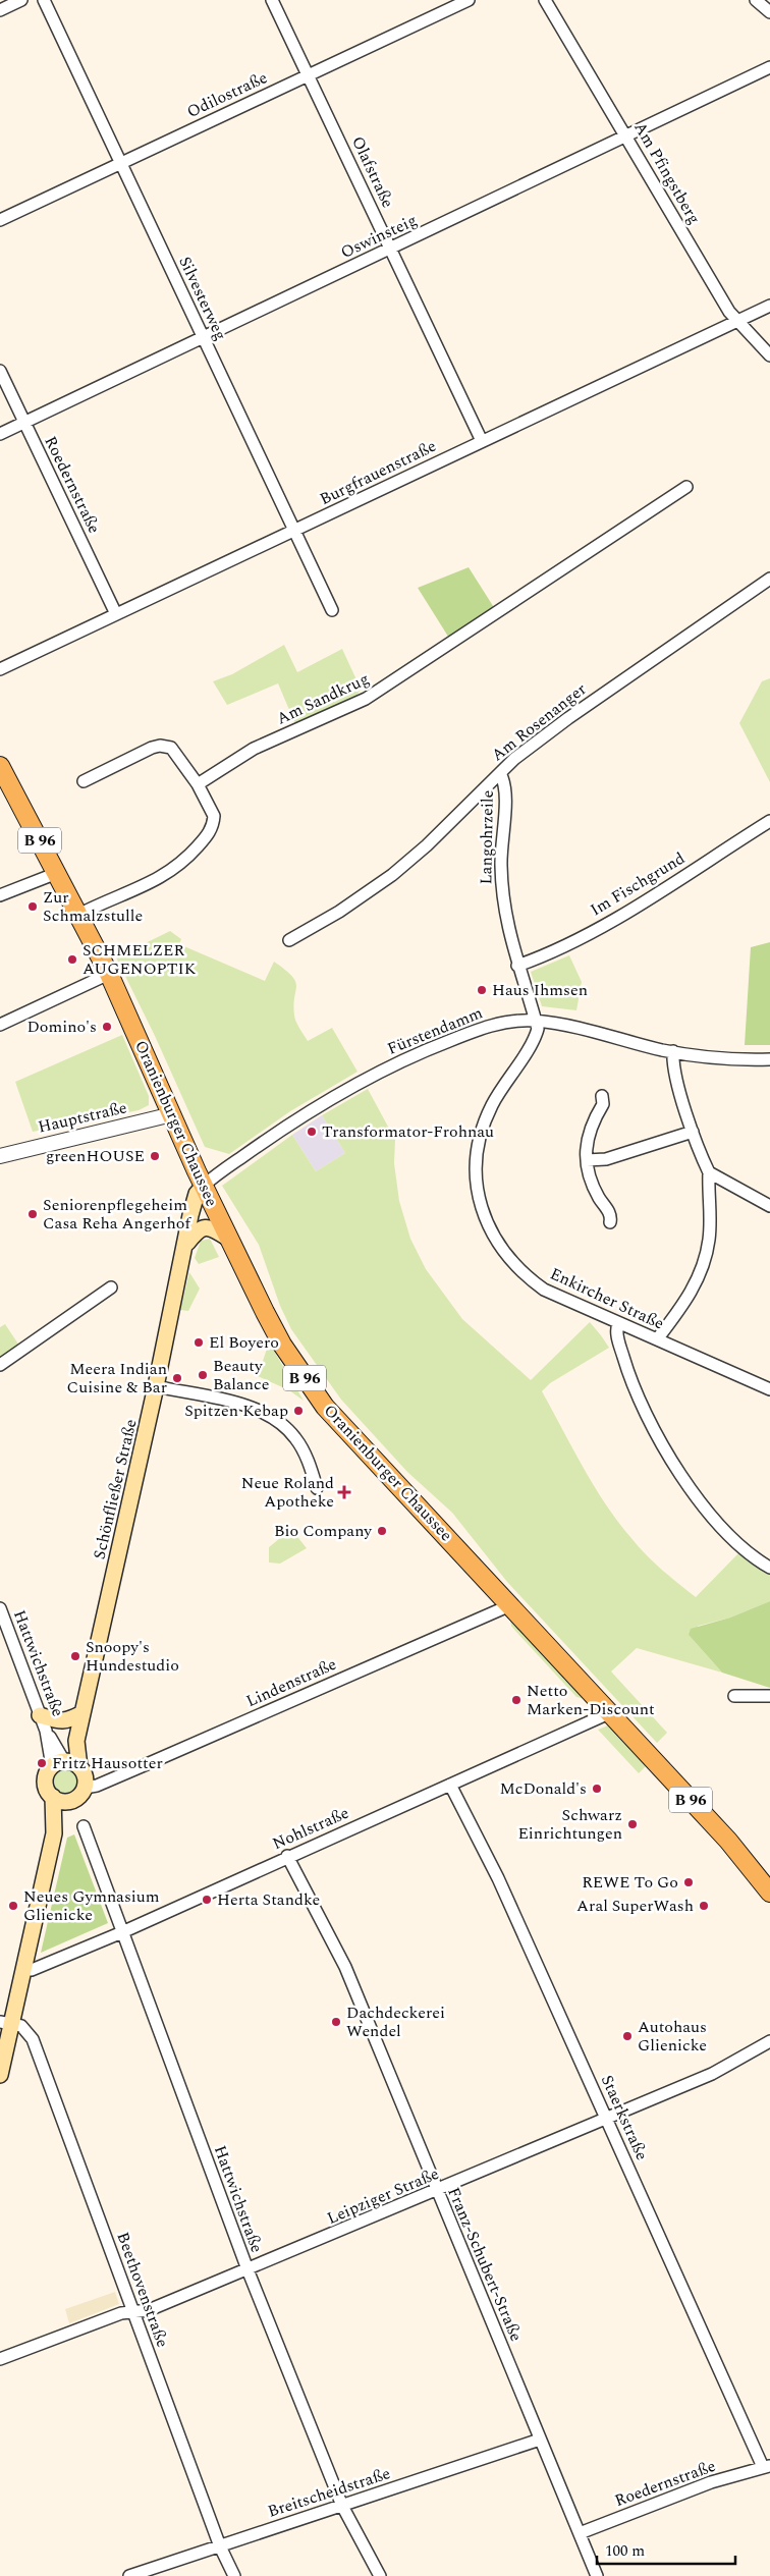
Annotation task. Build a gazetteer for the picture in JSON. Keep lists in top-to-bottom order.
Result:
{
  "streets": {
    "main road": ["B 96", "Oranienburger Chaussee", "Schönfließer Straße"],
    "street": [
      "Odilostraße",
      "Olafstraße",
      "Am Pfingstberg",
      "Oswinsteig",
      "Silvesterweg",
      "Burgfrauenstraße",
      "Roedernstraße",
      "Am Sandkrug",
      "Am Rosenanger",
      "Langohrzeile",
      "Im Fischgrund",
      "Fürstendamm",
      "Hauptstraße",
      "Enkircher Straße",
      "Hattwichstraße",
      "Lindenstraße",
      "Nohlstraße",
      "Staerkstraße",
      "Leipziger Straße",
      "Franz-Schubert-Straße",
      "Beethovenstraße",
      "Breitscheidstraße"
    ]
  },
  "crossings": [
    ["Odilostraße", "Olafstraße"],
    ["Odilostraße", "Silvesterweg"],
    ["Olafstraße", "Oswinsteig"],
    ["Olafstraße", "Burgfrauenstraße"],
    ["Am Pfingstberg", "Oswinsteig"],
    ["Am Pfingstberg", "Burgfrauenstraße"],
    ["Oswinsteig", "Silvesterweg"],
    ["Oswinsteig", "Roedernstraße"],
    ["Silvesterweg", "Burgfrauenstraße"],
    ["Burgfrauenstraße", "Roedernstraße"],
    ["Roedernstraße", "Staerkstraße"],
    ["Roedernstraße", "Franz-Schubert-Straße"],
    ["Am Rosenanger", "Langohrzeile"],
    ["Langohrzeile", "Im Fischgrund"],
    ["Langohrzeile", "Fürstendamm"],
    ["Langohrzeile", "Enkircher Straße"],
    ["Fürstendamm", "Oranienburger Chaussee"],
    ["Fürstendamm", "Enkircher Straße"],
    ["Fürstendamm", "Schönfließer Straße"],
    ["Hauptstraße", "Oranienburger Chaussee"],
    ["Oranienburger Chaussee", "Schönfließer Straße"],
    ["Oranienburger Chaussee", "Lindenstraße"],
    ["Oranienburger Chaussee", "Nohlstraße"],
    ["Schönfließer Straße", "Hattwichstraße"],
    ["Schönfließer Straße", "Lindenstraße"],
    ["Hattwichstraße", "Lindenstraße"],
    ["Hattwichstraße", "Nohlstraße"],
    ["Hattwichstraße", "Leipziger Straße"],
    ["Hattwichstraße", "Breitscheidstraße"],
    ["Nohlstraße", "Staerkstraße"],
    ["Nohlstraße", "Franz-Schubert-Straße"],
    ["Staerkstraße", "Leipziger Straße"],
    ["Leipziger Straße", "Franz-Schubert-Straße"],
    ["Leipziger Straße", "Beethovenstraße"],
    ["Franz-Schubert-Straße", "Breitscheidstraße"],
    ["Beethovenstraße", "Breitscheidstraße"]
  ],
  "places": {
    "other": [
      "Zur Schmalzstulle",
      "SCHMELZER AUGENOPTIK",
      "Haus Ihmsen",
      "Domino's",
      "Transformator-Frohnau",
      "greenHOUSE",
      "Seniorenpflegeheim Casa Reha Angerhof",
      "El Boyero",
      "Beauty Balance",
      "Meera Indian Cuisine & Bar",
      "Spitzen Kebap",
      "Bio Company",
      "Snoopy's Hundestudio",
      "Netto Marken-Discount",
      "Fritz Hausotter",
      "McDonald's",
      "Schwarz Einrichtungen",
      "REWE To Go",
      "Herta Standke",
      "Neues Gymnasium Glienicke",
      "Aral SuperWash",
      "Dachdeckerei Wendel",
      "Autohaus Glienicke"
    ],
    "health": ["Neue Roland Apotheke"]
  },
  "scale_bar": "100 m"
}
